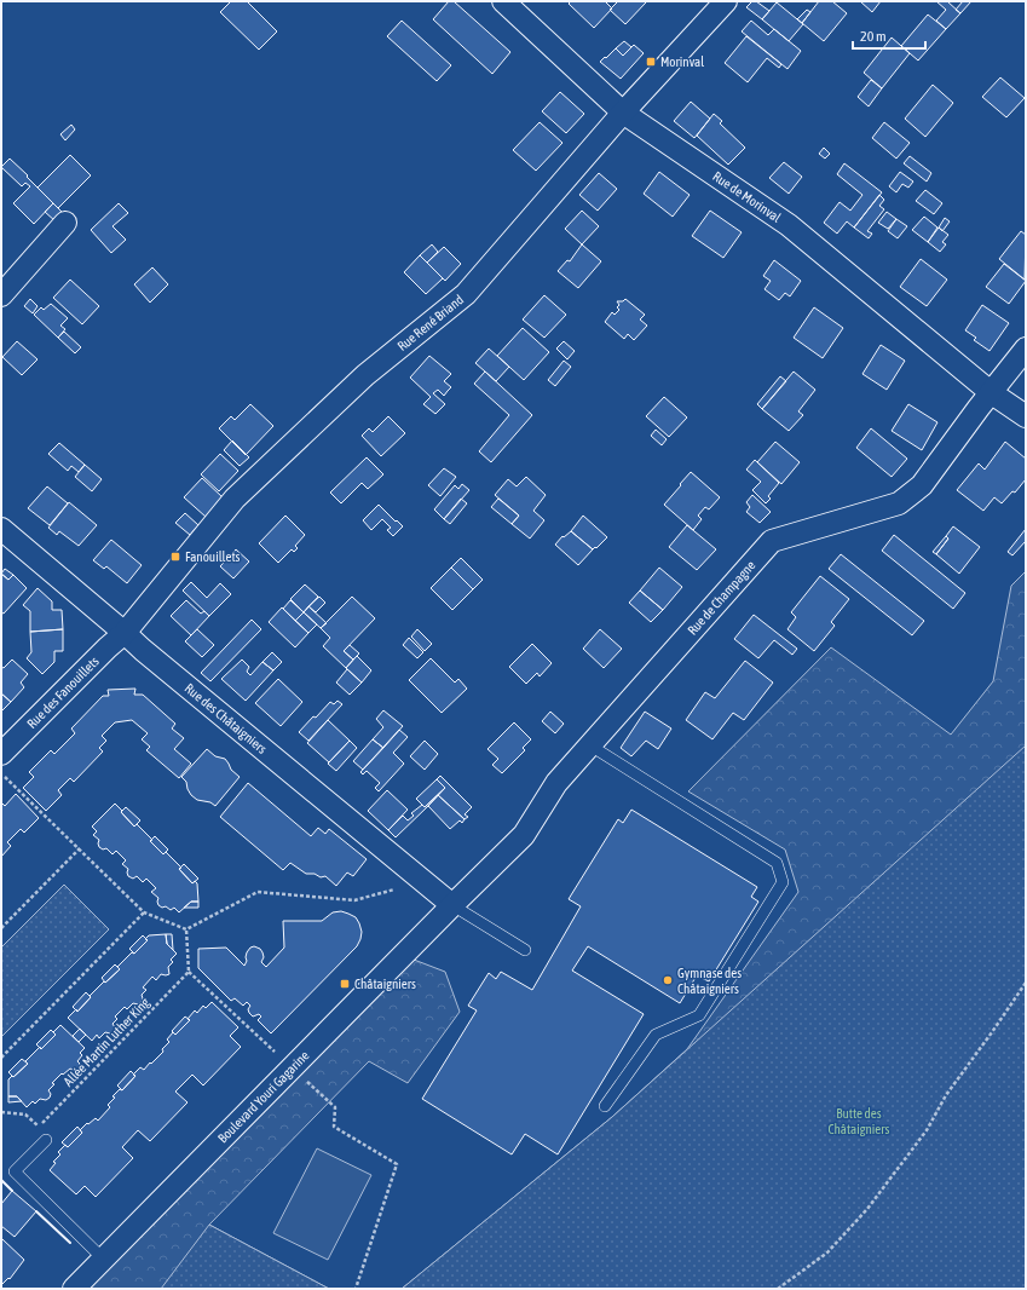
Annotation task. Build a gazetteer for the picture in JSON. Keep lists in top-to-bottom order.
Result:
{
  "streets": {
    "street": [
      "Rue de Morinval",
      "Rue René Briand",
      "Rue de Champagne",
      "Rue des Fanouillets",
      "Rue des Châtaigniers",
      "Boulevard Youri Gagarine"
    ],
    "path": ["Allée Martin Luther King"]
  },
  "crossings": [
    ["Rue de Morinval", "Rue René Briand"],
    ["Rue de Morinval", "Rue de Champagne"],
    ["Rue René Briand", "Rue des Fanouillets"],
    ["Rue René Briand", "Rue des Châtaigniers"],
    ["Rue de Champagne", "Rue des Châtaigniers"],
    ["Rue de Champagne", "Boulevard Youri Gagarine"],
    ["Rue des Fanouillets", "Rue des Châtaigniers"],
    ["Rue des Châtaigniers", "Boulevard Youri Gagarine"]
  ],
  "parks": ["Butte des Châtaigniers"],
  "places": {
    "transit": ["Morinval", "Fanouillets", "Châtaigniers"],
    "other": ["Gymnase des Châtaigniers"]
  },
  "scale_bar": "20 m"
}
